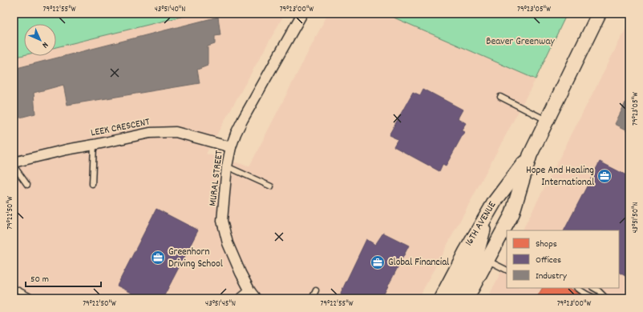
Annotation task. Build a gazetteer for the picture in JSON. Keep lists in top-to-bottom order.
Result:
{
  "streets": {
    "main road": ["16TH AVENUE"],
    "street": ["LEEK CRESCENT", "MURAL STREET"]
  },
  "crossings": [
    ["LEEK CRESCENT", "MURAL STREET"]
  ],
  "parks": ["Beaver Greenway"],
  "places": {
    "office": ["Hope And Healing International", "Greenhorn Driving School", "Global Financial"]
  },
  "legend": ["Shops", "Offices", "Industry"],
  "scale_bar": "50 m",
  "north": "bottom right",
  "coordinates": [
    "79°22'55\"W",
    "43°51'40\"N",
    "79°23'00\"W",
    "79°23'05\"W",
    "79°22'50\"W",
    "43°51'50\"N",
    "43°51'45\"N"
  ]
}
